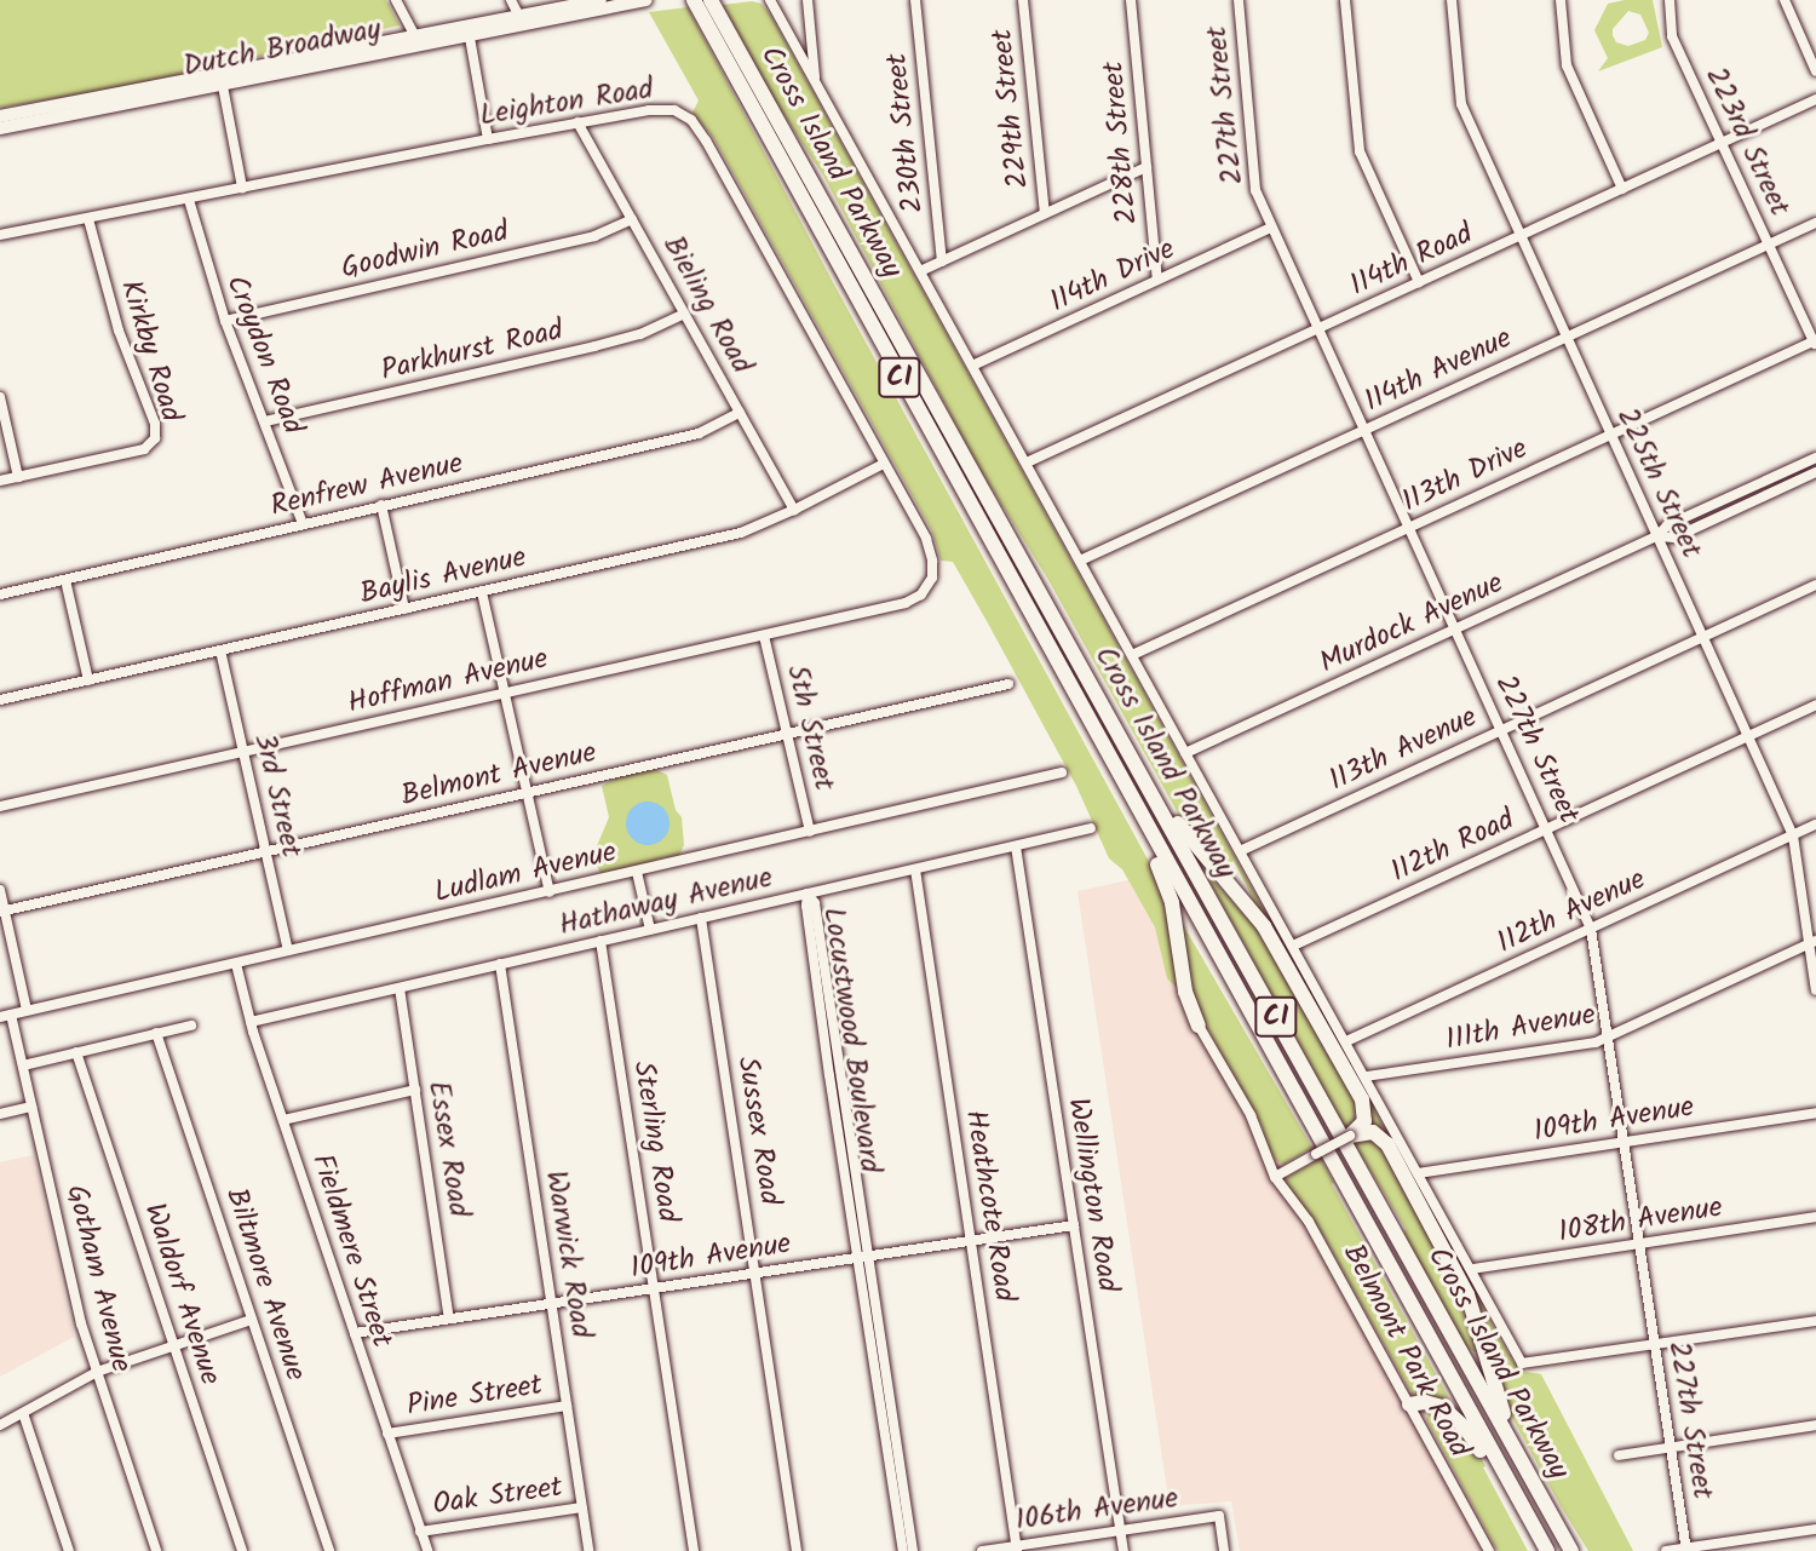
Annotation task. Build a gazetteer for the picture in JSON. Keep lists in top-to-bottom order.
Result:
{
  "streets": {
    "highway": ["Cross Island Parkway", "CI"],
    "main road": ["Dutch Broadway"],
    "street": [
      "Leighton Road",
      "227th Street",
      "229th Street",
      "230th Street",
      "223rd Street",
      "228th Street",
      "Goodwin Road",
      "114th Road",
      "114th Drive",
      "Bieling Road",
      "Kirkby Road",
      "Parkhurst Road",
      "Croydon Road",
      "114th Avenue",
      "113th Drive",
      "225th Street",
      "Renfrew Avenue",
      "Baylis Avenue",
      "Murdock Avenue",
      "Hoffman Avenue",
      "5th Street",
      "113th Avenue",
      "Belmont Avenue",
      "3rd Street",
      "112th Road",
      "Ludlam Avenue",
      "Hathaway Avenue",
      "112th Avenue",
      "111th Avenue",
      "Locustwood Boulevard",
      "109th Avenue",
      "Sussex Road",
      "Sterling Road",
      "Essex Road",
      "Wellington Road",
      "Heathcote Road",
      "108th Avenue",
      "Fieldmere Street",
      "Warwick Road",
      "Gotham Avenue",
      "Biltmore Avenue",
      "Waldorf Avenue",
      "Belmont Park Road",
      "Pine Street",
      "Oak Street",
      "106th Avenue"
    ]
  },
  "crossings": [
    ["Leighton Road", "Bieling Road"],
    ["Leighton Road", "Kirkby Road"],
    ["Leighton Road", "Croydon Road"],
    ["Leighton Road", "Baylis Avenue"],
    ["Leighton Road", "Hoffman Avenue"],
    ["227th Street", "Cross Island Parkway"],
    ["227th Street", "114th Road"],
    ["227th Street", "114th Drive"],
    ["227th Street", "114th Avenue"],
    ["227th Street", "113th Drive"],
    ["227th Street", "Murdock Avenue"],
    ["227th Street", "113th Avenue"],
    ["227th Street", "112th Road"],
    ["227th Street", "112th Avenue"],
    ["227th Street", "111th Avenue"],
    ["227th Street", "109th Avenue"],
    ["227th Street", "108th Avenue"],
    ["223rd Street", "114th Road"],
    ["223rd Street", "114th Avenue"],
    ["223rd Street", "113th Drive"],
    ["228th Street", "114th Drive"],
    ["Cross Island Parkway", "114th Road"],
    ["Cross Island Parkway", "114th Drive"],
    ["Cross Island Parkway", "114th Avenue"],
    ["Cross Island Parkway", "113th Drive"],
    ["Cross Island Parkway", "Murdock Avenue"],
    ["Cross Island Parkway", "113th Avenue"],
    ["Cross Island Parkway", "112th Road"],
    ["Cross Island Parkway", "112th Avenue"],
    ["Cross Island Parkway", "111th Avenue"],
    ["Cross Island Parkway", "109th Avenue"],
    ["Cross Island Parkway", "108th Avenue"],
    ["Goodwin Road", "Bieling Road"],
    ["Goodwin Road", "Croydon Road"],
    ["114th Road", "225th Street"],
    ["Bieling Road", "Parkhurst Road"],
    ["Bieling Road", "Renfrew Avenue"],
    ["Bieling Road", "Baylis Avenue"],
    ["Parkhurst Road", "Croydon Road"],
    ["Croydon Road", "Renfrew Avenue"],
    ["114th Avenue", "225th Street"],
    ["113th Drive", "225th Street"],
    ["225th Street", "Murdock Avenue"],
    ["225th Street", "113th Avenue"],
    ["225th Street", "112th Road"],
    ["225th Street", "112th Avenue"],
    ["225th Street", "111th Avenue"],
    ["Baylis Avenue", "3rd Street"],
    ["Hoffman Avenue", "5th Street"],
    ["Hoffman Avenue", "3rd Street"],
    ["5th Street", "Belmont Avenue"],
    ["5th Street", "Ludlam Avenue"],
    ["Belmont Avenue", "3rd Street"],
    ["3rd Street", "Ludlam Avenue"],
    ["Ludlam Avenue", "Fieldmere Street"],
    ["Ludlam Avenue", "Gotham Avenue"],
    ["Hathaway Avenue", "Locustwood Boulevard"],
    ["Hathaway Avenue", "Sussex Road"],
    ["Hathaway Avenue", "Sterling Road"],
    ["Hathaway Avenue", "Essex Road"],
    ["Hathaway Avenue", "Wellington Road"],
    ["Hathaway Avenue", "Heathcote Road"],
    ["Hathaway Avenue", "Fieldmere Street"],
    ["Hathaway Avenue", "Warwick Road"],
    ["Locustwood Boulevard", "109th Avenue"],
    ["109th Avenue", "Sussex Road"],
    ["109th Avenue", "Sterling Road"],
    ["109th Avenue", "Essex Road"],
    ["109th Avenue", "Wellington Road"],
    ["109th Avenue", "Heathcote Road"],
    ["109th Avenue", "Fieldmere Street"],
    ["109th Avenue", "Warwick Road"],
    ["Wellington Road", "106th Avenue"],
    ["Heathcote Road", "106th Avenue"],
    ["Fieldmere Street", "Pine Street"],
    ["Fieldmere Street", "Oak Street"],
    ["Warwick Road", "Pine Street"],
    ["Warwick Road", "Oak Street"]
  ]
}
